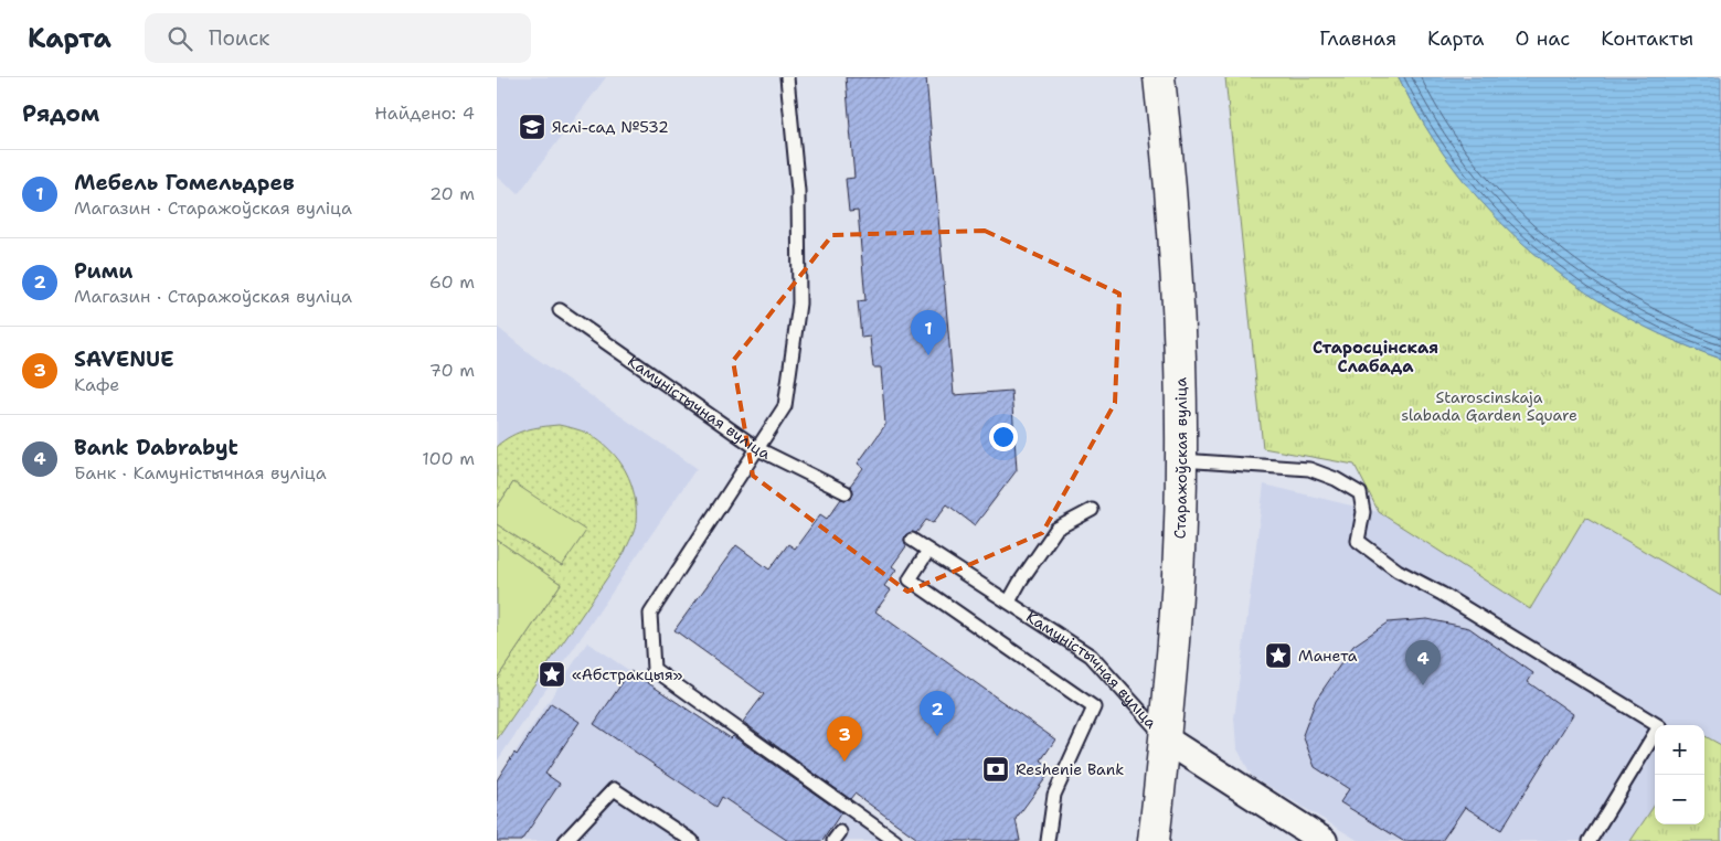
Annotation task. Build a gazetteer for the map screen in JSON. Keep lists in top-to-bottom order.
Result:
{
  "streets": {
    "main road": ["Старажоўская вуліца"],
    "street": ["Камуністычная вуліца"]
  },
  "crossings": [
    ["Камуністычная вуліца", "Старажоўская вуліца"]
  ],
  "districts": ["Старосцінская Слабада"],
  "parks": ["Staroscinskaja slabada Garden Square"],
  "places": {
    "school or university": ["Яслі-сад №532"],
    "place": ["Манета", "«Абстракцыя»"],
    "bank": ["Reshenie Bank"]
  },
  "page": {
    "header": "Карта",
    "search": "Поиск",
    "nav": [
      "Главная",
      "Карта",
      "О нас",
      "Контакты"
    ],
    "heading": ["Рядом", "Найдено: 4"],
    "list": [
      {
        "mark": "1",
        "name": "Мебель Гомельдрев",
        "note": "Магазин · Старажоўская вуліца",
        "value": "20 m"
      },
      {
        "mark": "2",
        "name": "Рими",
        "note": "Магазин · Старажоўская вуліца",
        "value": "60 m"
      },
      {
        "mark": "3",
        "name": "SAVENUE",
        "note": "Кафе",
        "value": "70 m"
      },
      {
        "mark": "4",
        "name": "Bank Dabrabyt",
        "note": "Банк · Камуністычная вуліца",
        "value": "100 m"
      }
    ],
    "pins": [
      "1",
      "4",
      "2",
      "3"
    ],
    "map_buttons": ["+", "−"]
  }
}
